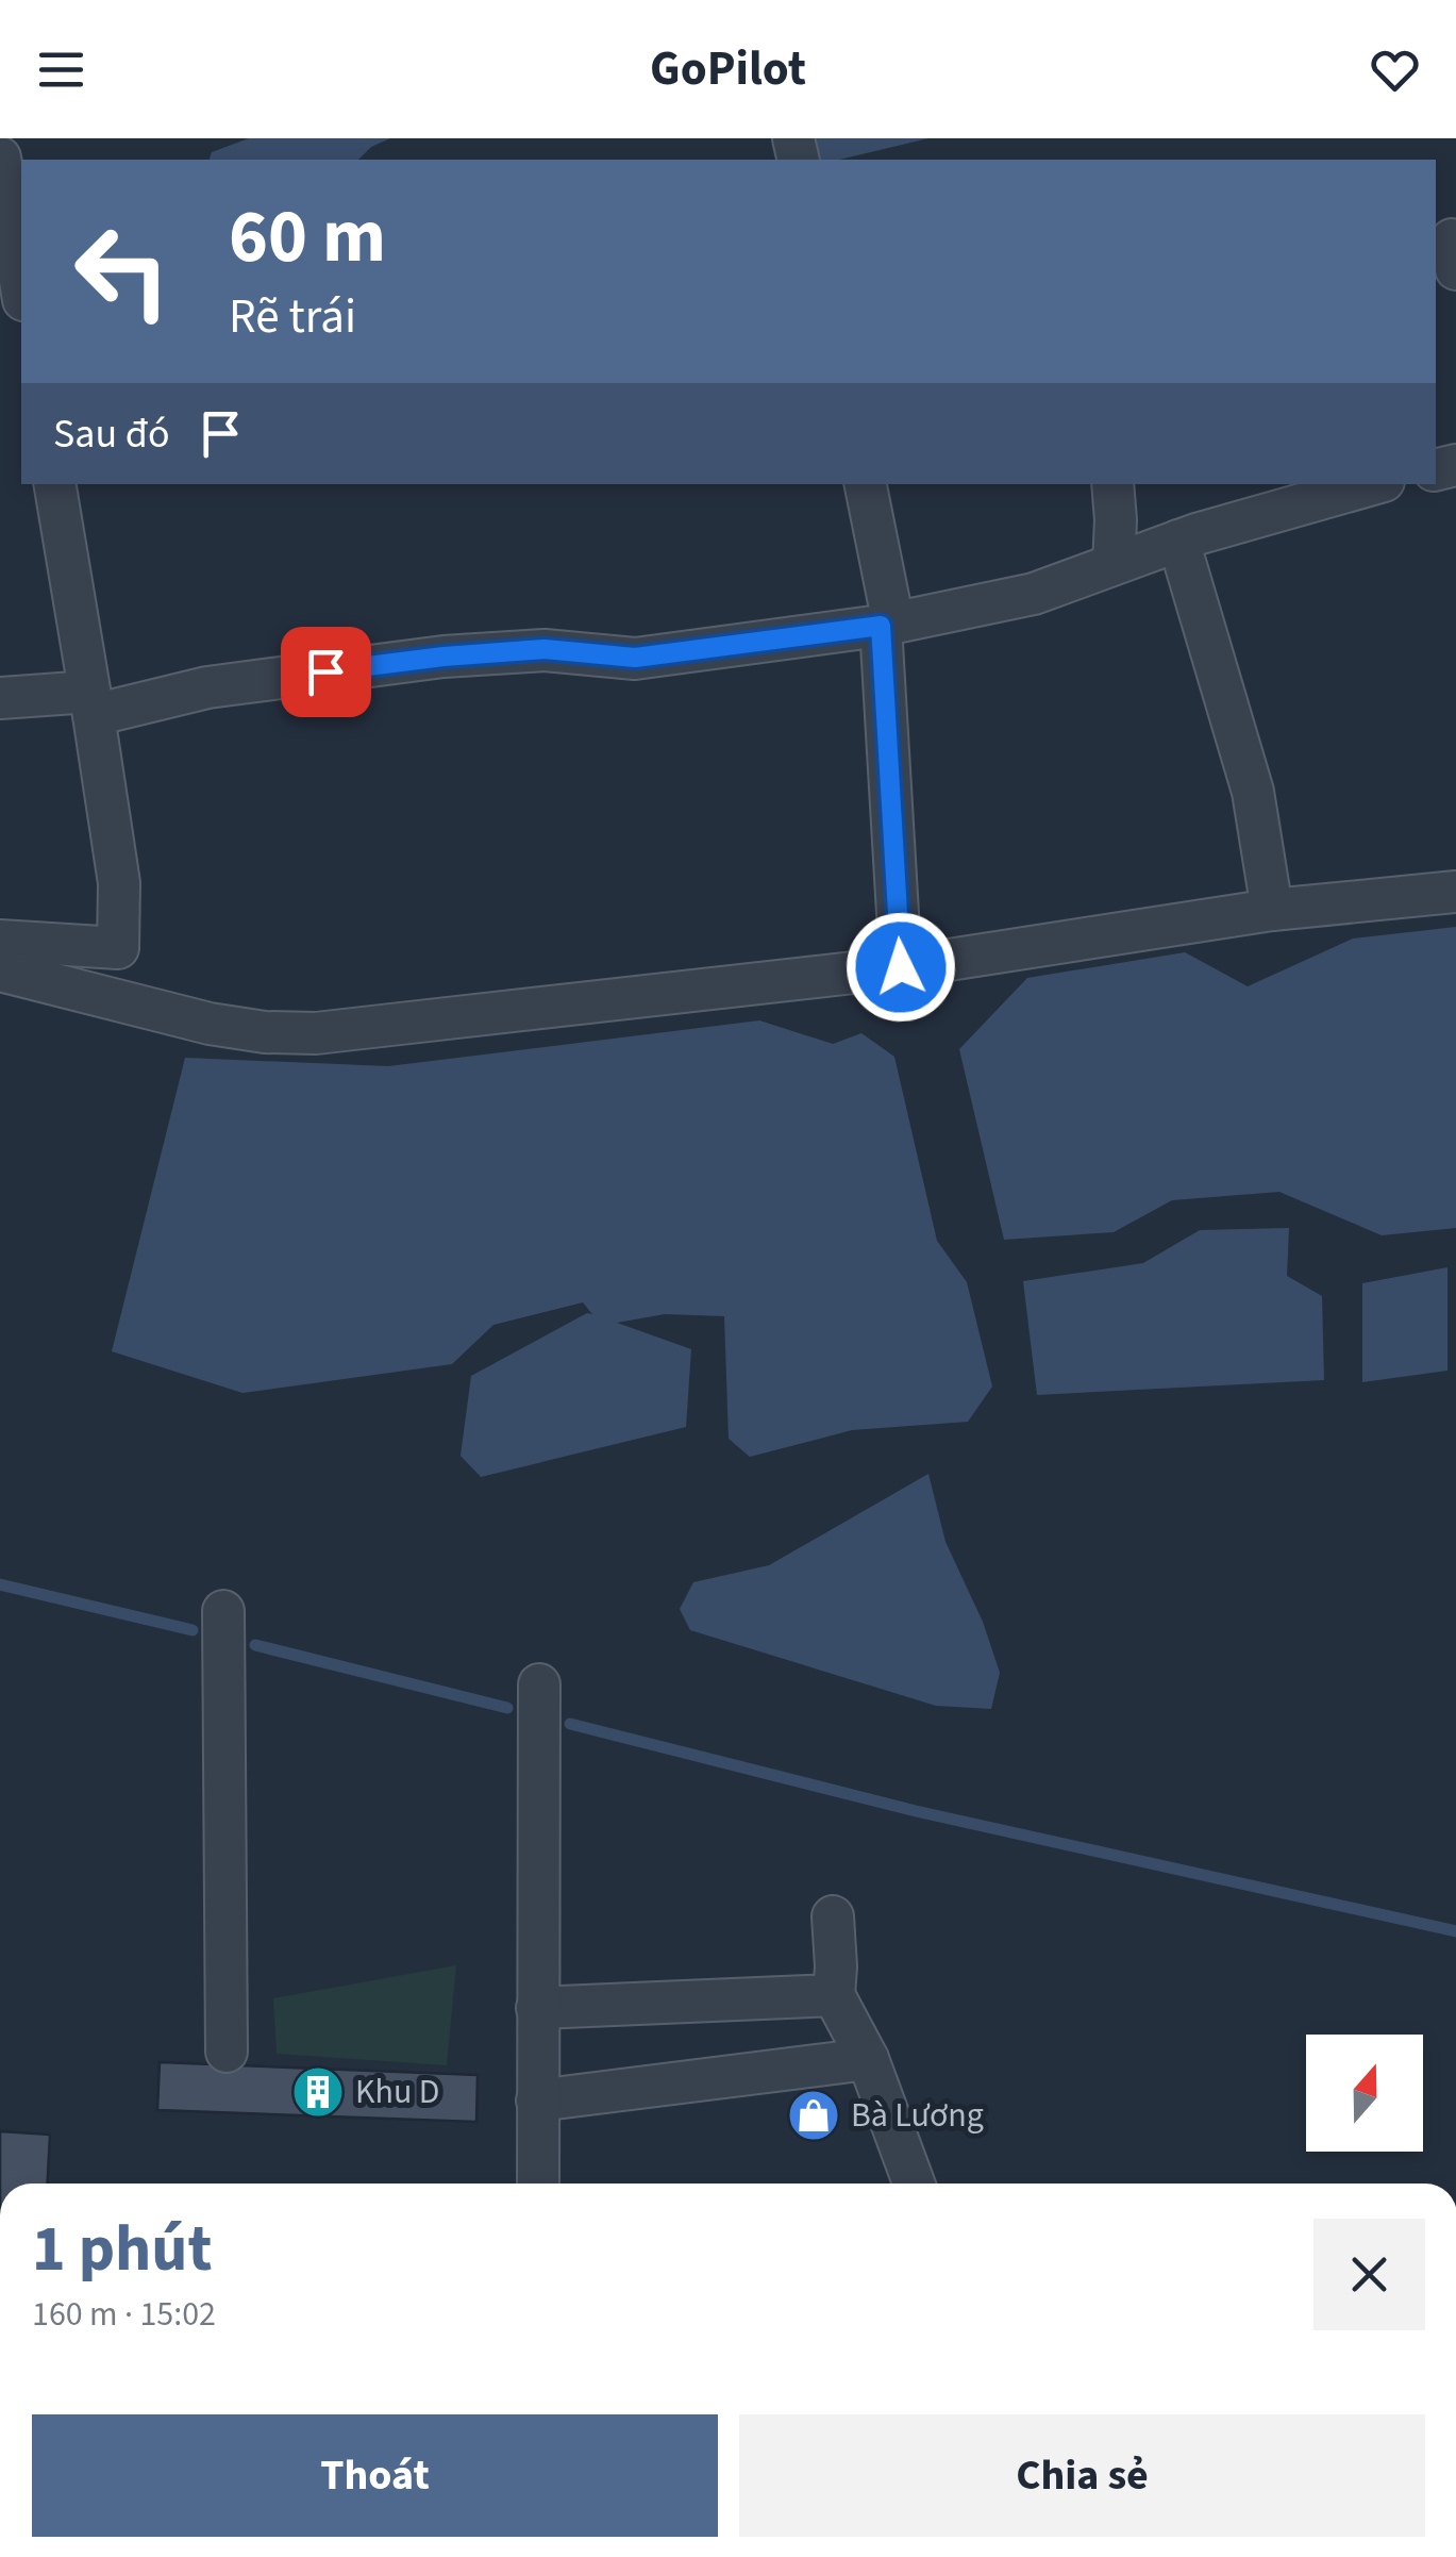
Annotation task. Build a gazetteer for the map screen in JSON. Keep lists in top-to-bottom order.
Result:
{
  "places": {
    "building": ["Khu D"],
    "shop": ["Bà Lương"]
  },
  "north": "top",
  "page": {
    "header": "GoPilot",
    "turn": ["60 m", "Rẽ trái"],
    "then": "Sau đó",
    "heading": ["1 phút", "160 m · 15:02"],
    "buttons": ["Thoát", "Chia sẻ"]
  }
}
